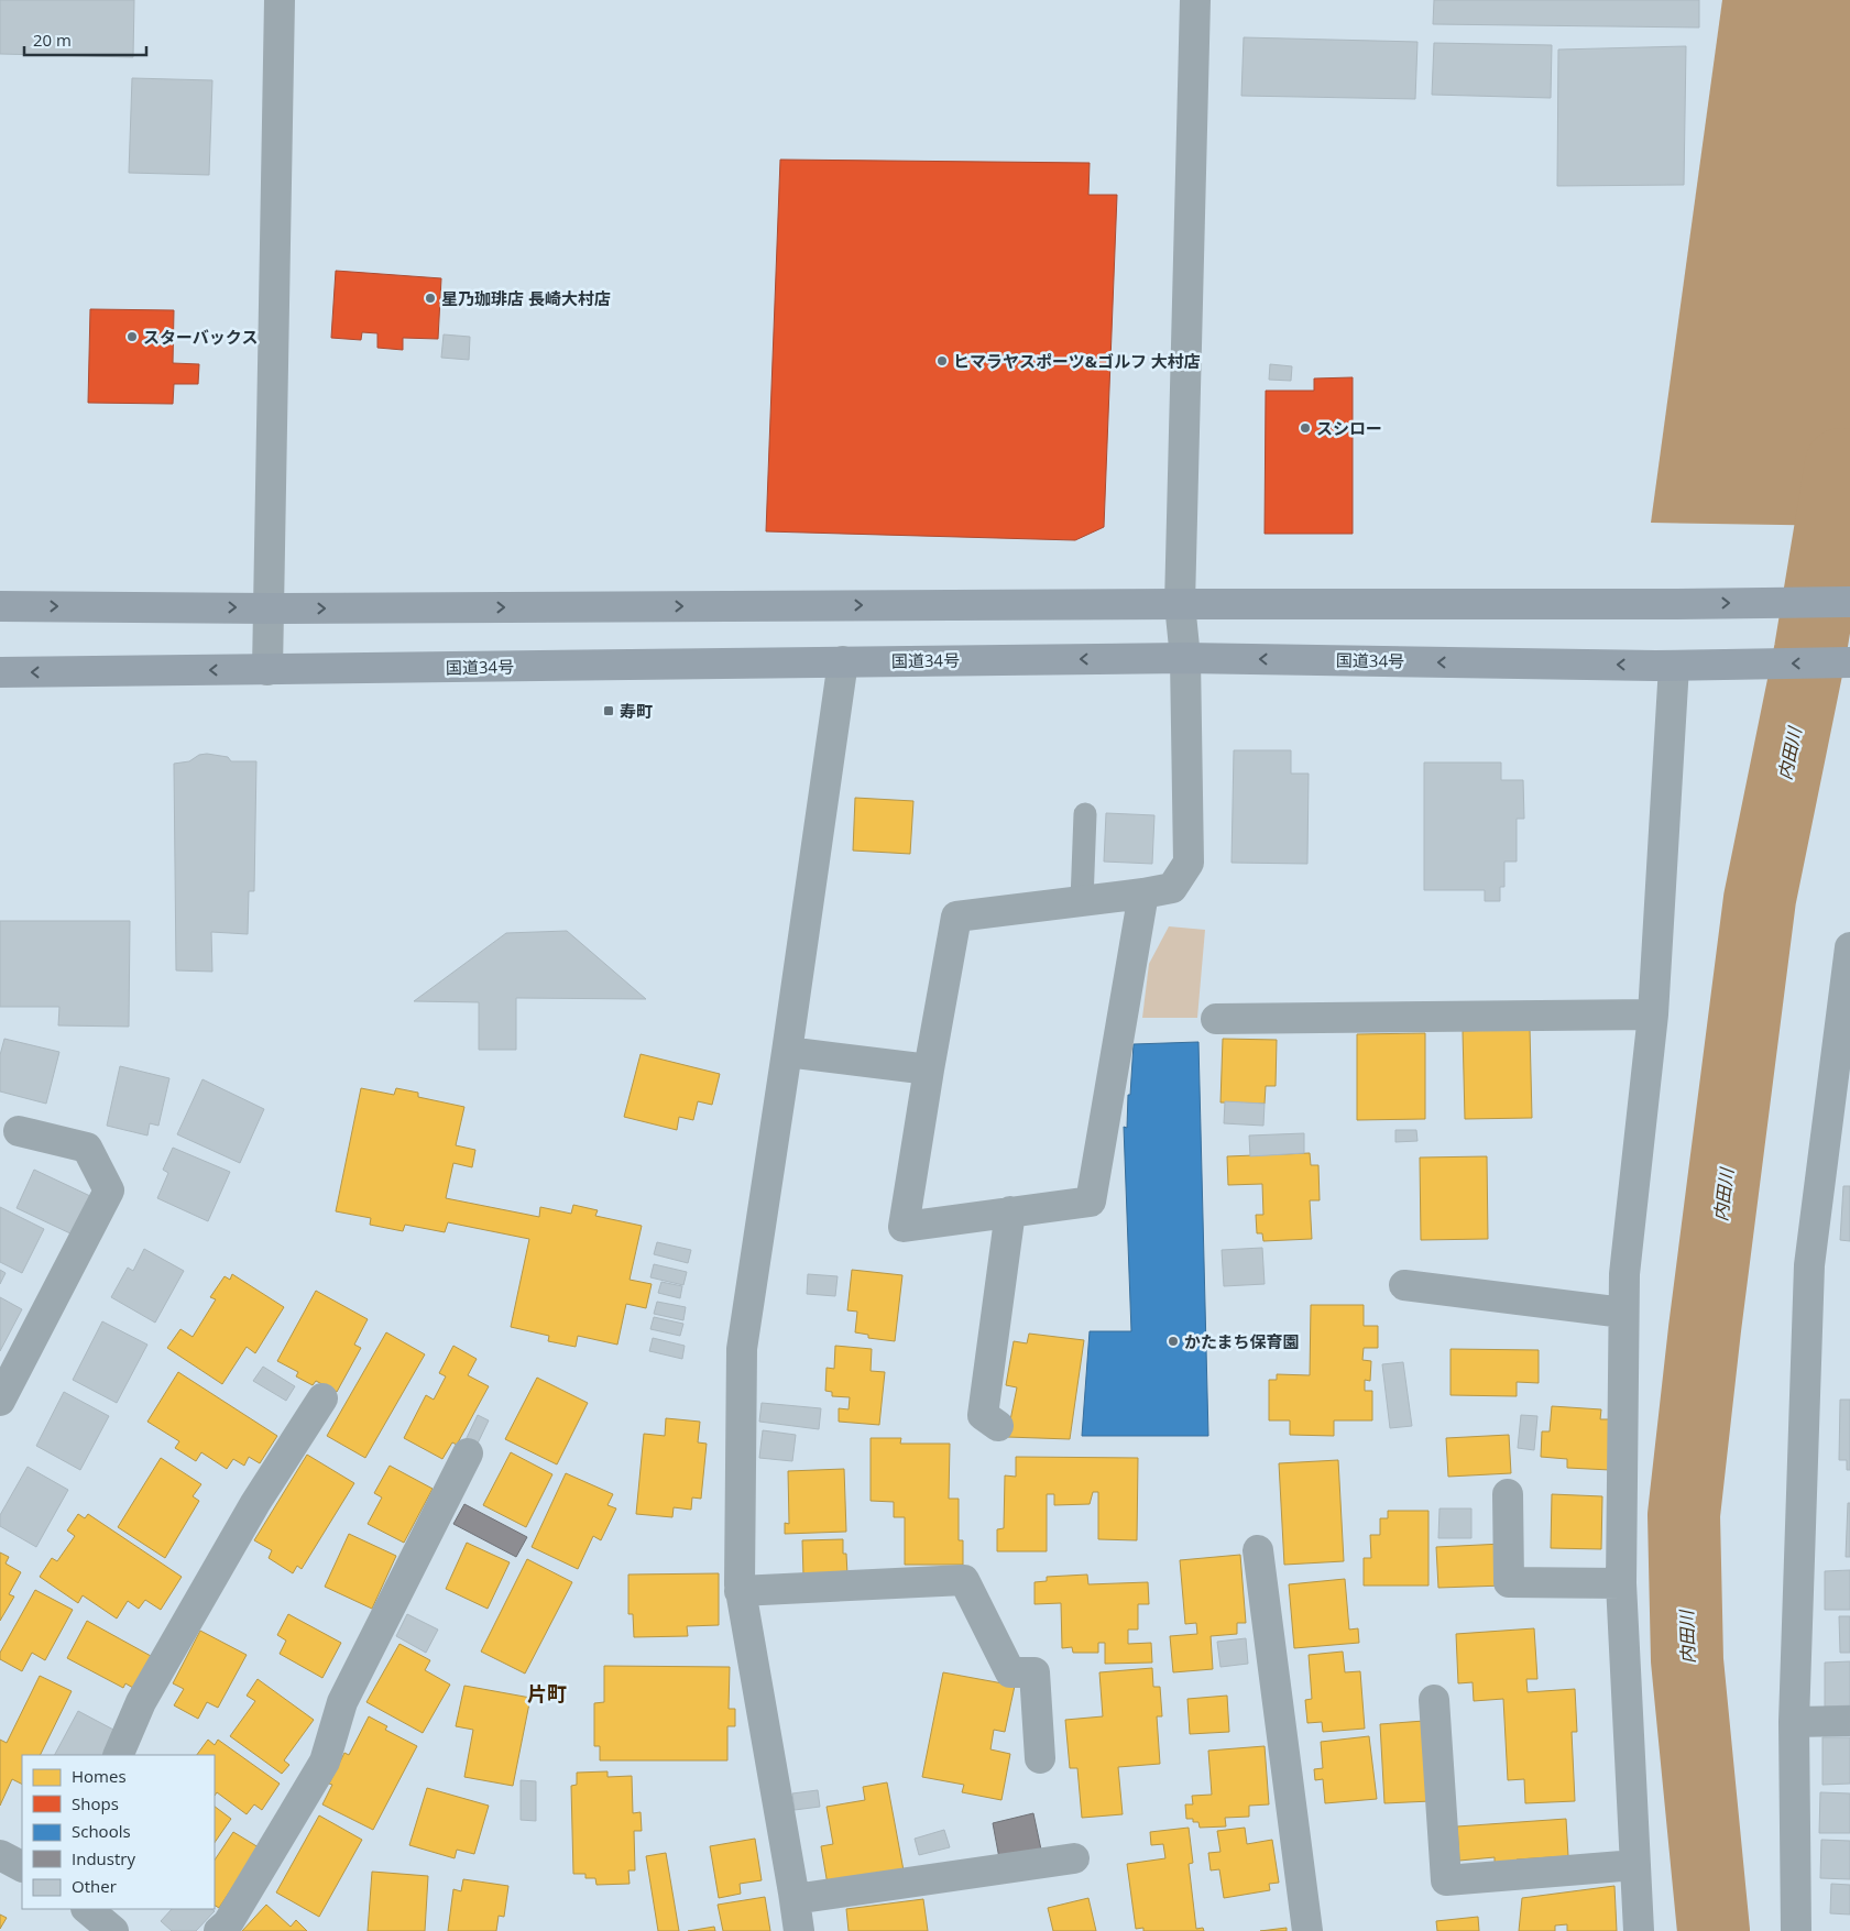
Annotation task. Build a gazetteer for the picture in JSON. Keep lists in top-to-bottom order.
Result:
{
  "streets": {
    "highway": ["国道34号"]
  },
  "districts": ["片町"],
  "water": ["内田川"],
  "places": {
    "other": [
      "星乃珈琲店 長崎大村店",
      "スターバックス",
      "ヒマラヤスポーツ&ゴルフ 大村店",
      "スシロー",
      "かたまち保育園"
    ],
    "transit": ["寿町"]
  },
  "legend": [
    "Homes",
    "Shops",
    "Schools",
    "Industry",
    "Other"
  ],
  "scale_bar": "20 m"
}
